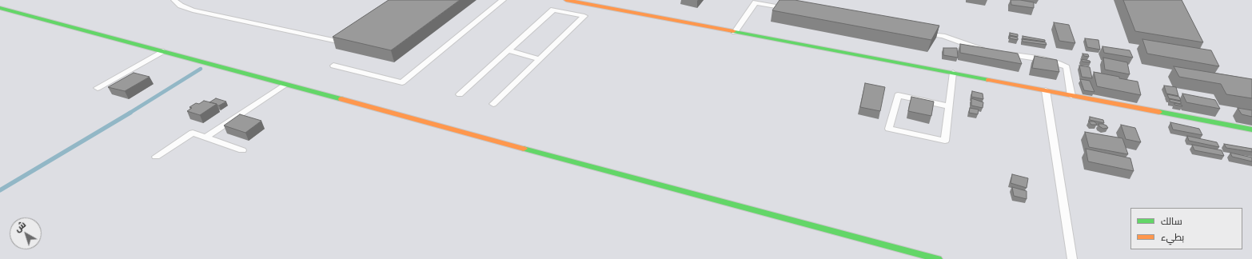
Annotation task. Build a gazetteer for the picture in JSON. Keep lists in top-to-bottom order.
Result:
{
  "legend": ["سالك", "بطيء"],
  "north": "top left"
}
